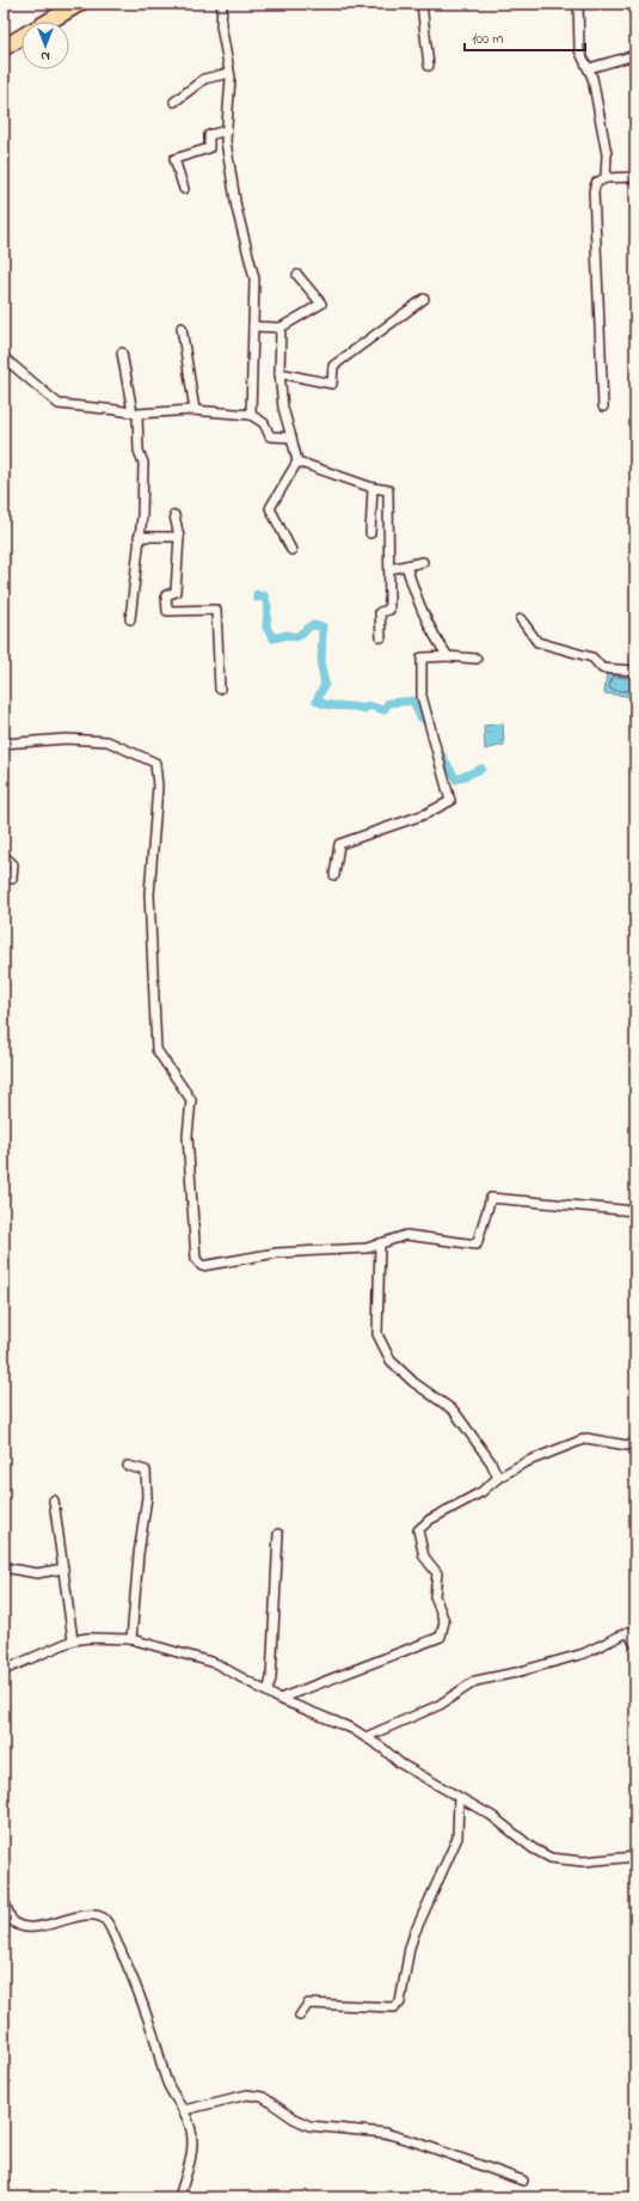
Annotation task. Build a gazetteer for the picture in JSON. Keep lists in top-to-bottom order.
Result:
{
  "scale_bar": "100 m",
  "north": "bottom"
}
